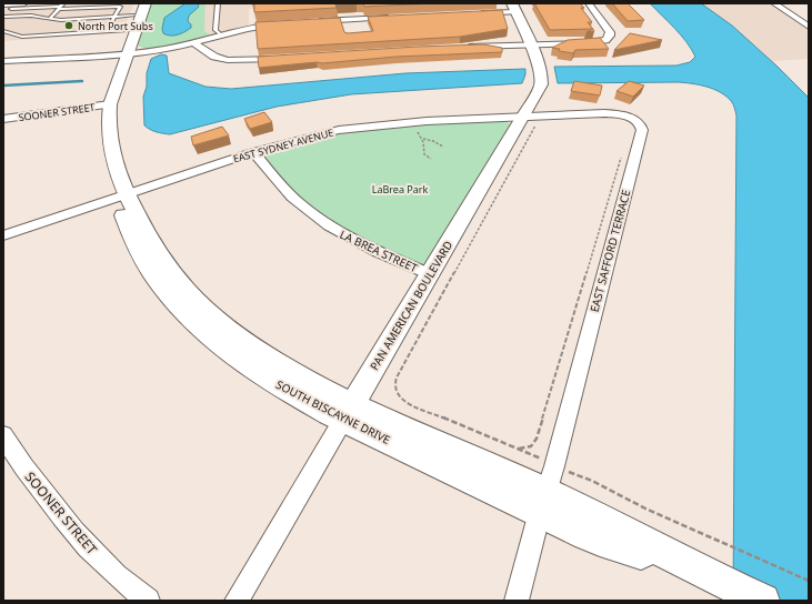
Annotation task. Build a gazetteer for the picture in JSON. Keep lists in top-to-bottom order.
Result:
{
  "streets": {
    "street": [
      "SOONER STREET",
      "EAST SYDNEY AVENUE",
      "LA BREA STREET",
      "EAST SAFFORD TERRACE",
      "PAN AMERICAN BOULEVARD",
      "SOUTH BISCAYNE DRIVE"
    ]
  },
  "crossings": [
    ["SOONER STREET", "SOUTH BISCAYNE DRIVE"],
    ["EAST SYDNEY AVENUE", "LA BREA STREET"],
    ["EAST SYDNEY AVENUE", "EAST SAFFORD TERRACE"],
    ["EAST SYDNEY AVENUE", "PAN AMERICAN BOULEVARD"],
    ["EAST SYDNEY AVENUE", "SOUTH BISCAYNE DRIVE"],
    ["LA BREA STREET", "PAN AMERICAN BOULEVARD"],
    ["EAST SAFFORD TERRACE", "PAN AMERICAN BOULEVARD"],
    ["EAST SAFFORD TERRACE", "SOUTH BISCAYNE DRIVE"],
    ["PAN AMERICAN BOULEVARD", "SOUTH BISCAYNE DRIVE"]
  ],
  "parks": ["LaBrea Park"],
  "places": ["North Port Subs"]
}
